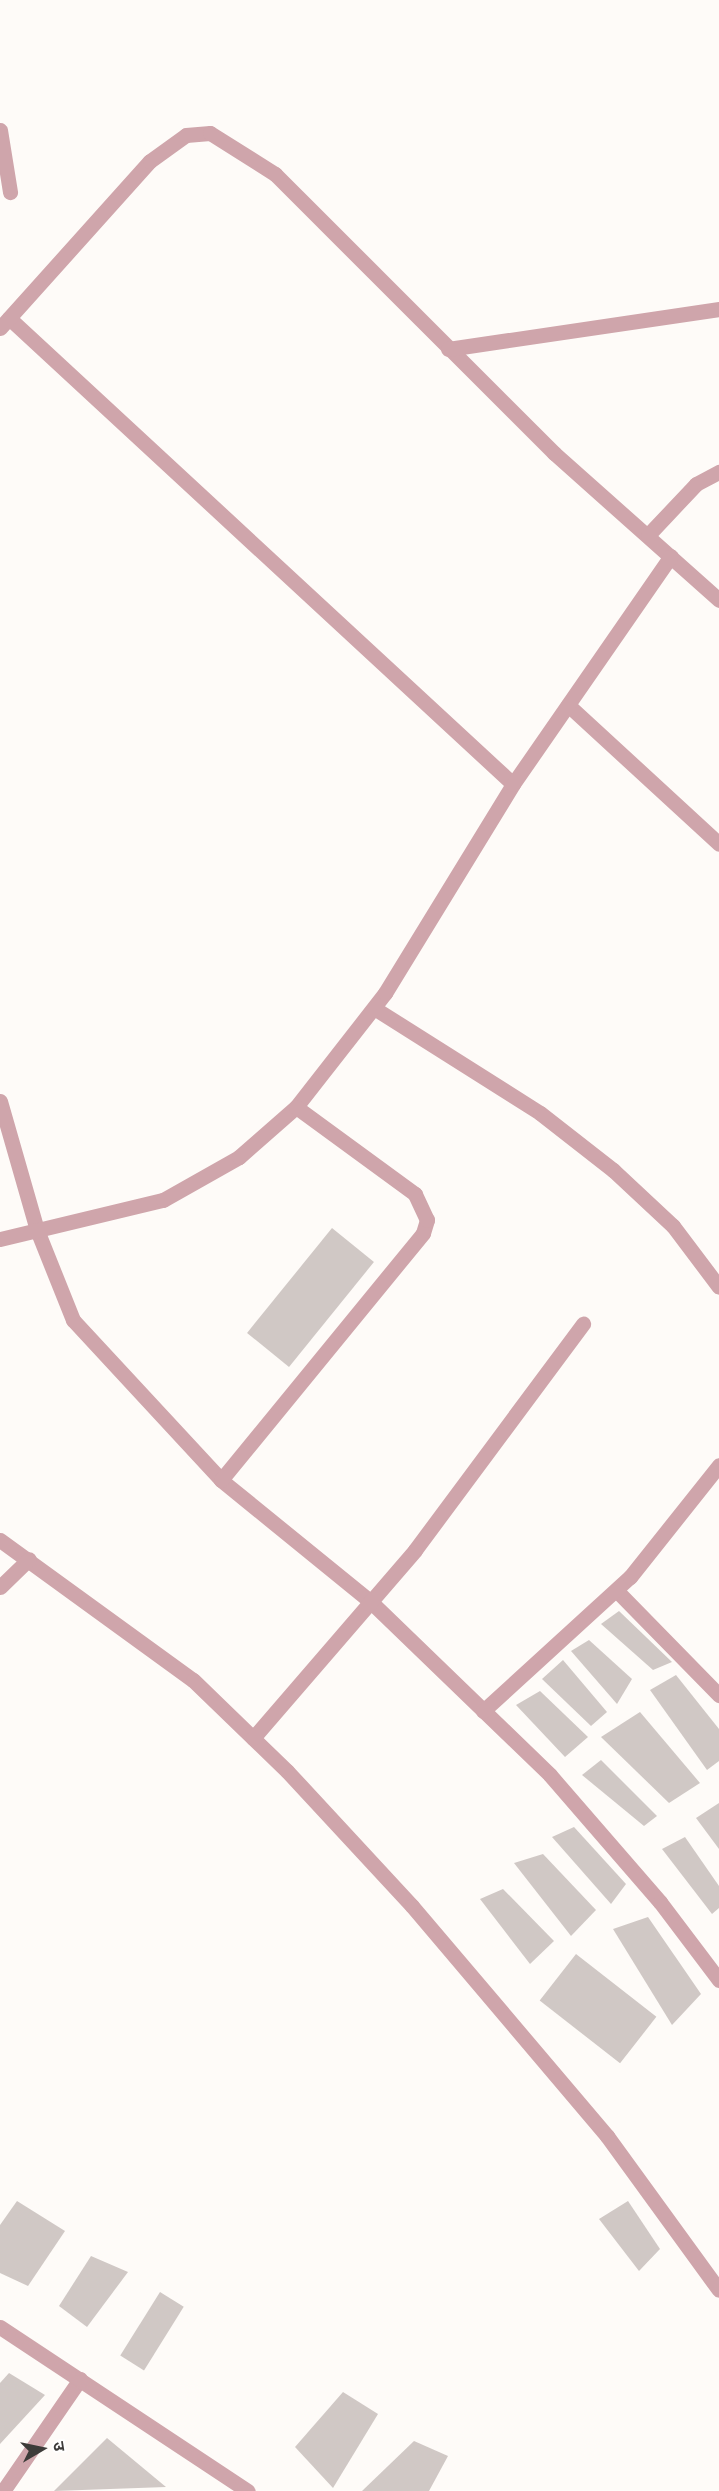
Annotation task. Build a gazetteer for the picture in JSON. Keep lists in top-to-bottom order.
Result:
{
  "north": "right"
}
